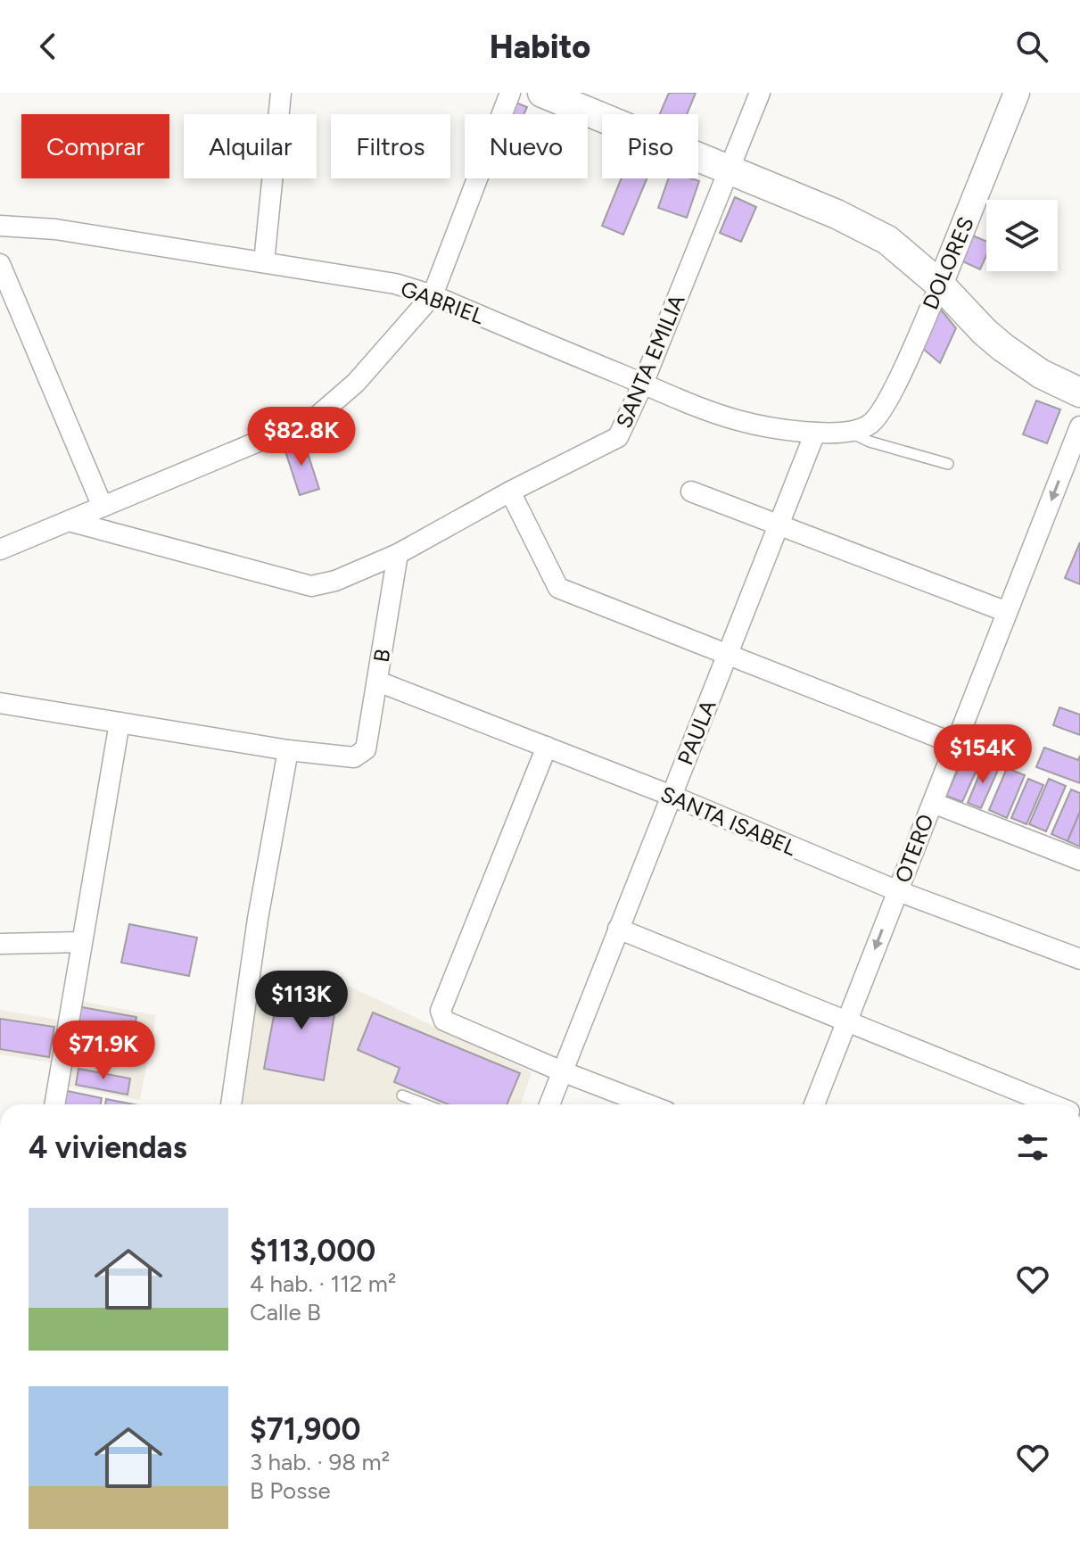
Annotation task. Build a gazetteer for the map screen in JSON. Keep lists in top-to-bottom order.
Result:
{
  "streets": {
    "street": [
      "DOLORES",
      "GABRIEL",
      "SANTA EMILIA",
      "B",
      "PAULA",
      "SANTA ISABEL",
      "OTERO"
    ]
  },
  "crossings": [
    ["DOLORES", "GABRIEL"],
    ["GABRIEL", "SANTA EMILIA"],
    ["GABRIEL", "PAULA"],
    ["SANTA EMILIA", "B"],
    ["B", "SANTA ISABEL"],
    ["PAULA", "SANTA ISABEL"],
    ["SANTA ISABEL", "OTERO"]
  ],
  "one_way": ["OTERO"],
  "page": {
    "header": "Habito",
    "chip": [
      "Comprar",
      "Alquilar",
      "Filtros",
      "Nuevo",
      "Piso"
    ],
    "price": [
      "$82.8K",
      "$154K",
      "$113K",
      "$71.9K"
    ],
    "heading": "4 viviendas",
    "list": [
      {
        "name": "$113,000",
        "note": "4 hab. · 112 m² · Calle B"
      },
      {
        "name": "$71,900",
        "note": "3 hab. · 98 m² · B Posse"
      }
    ]
  }
}
